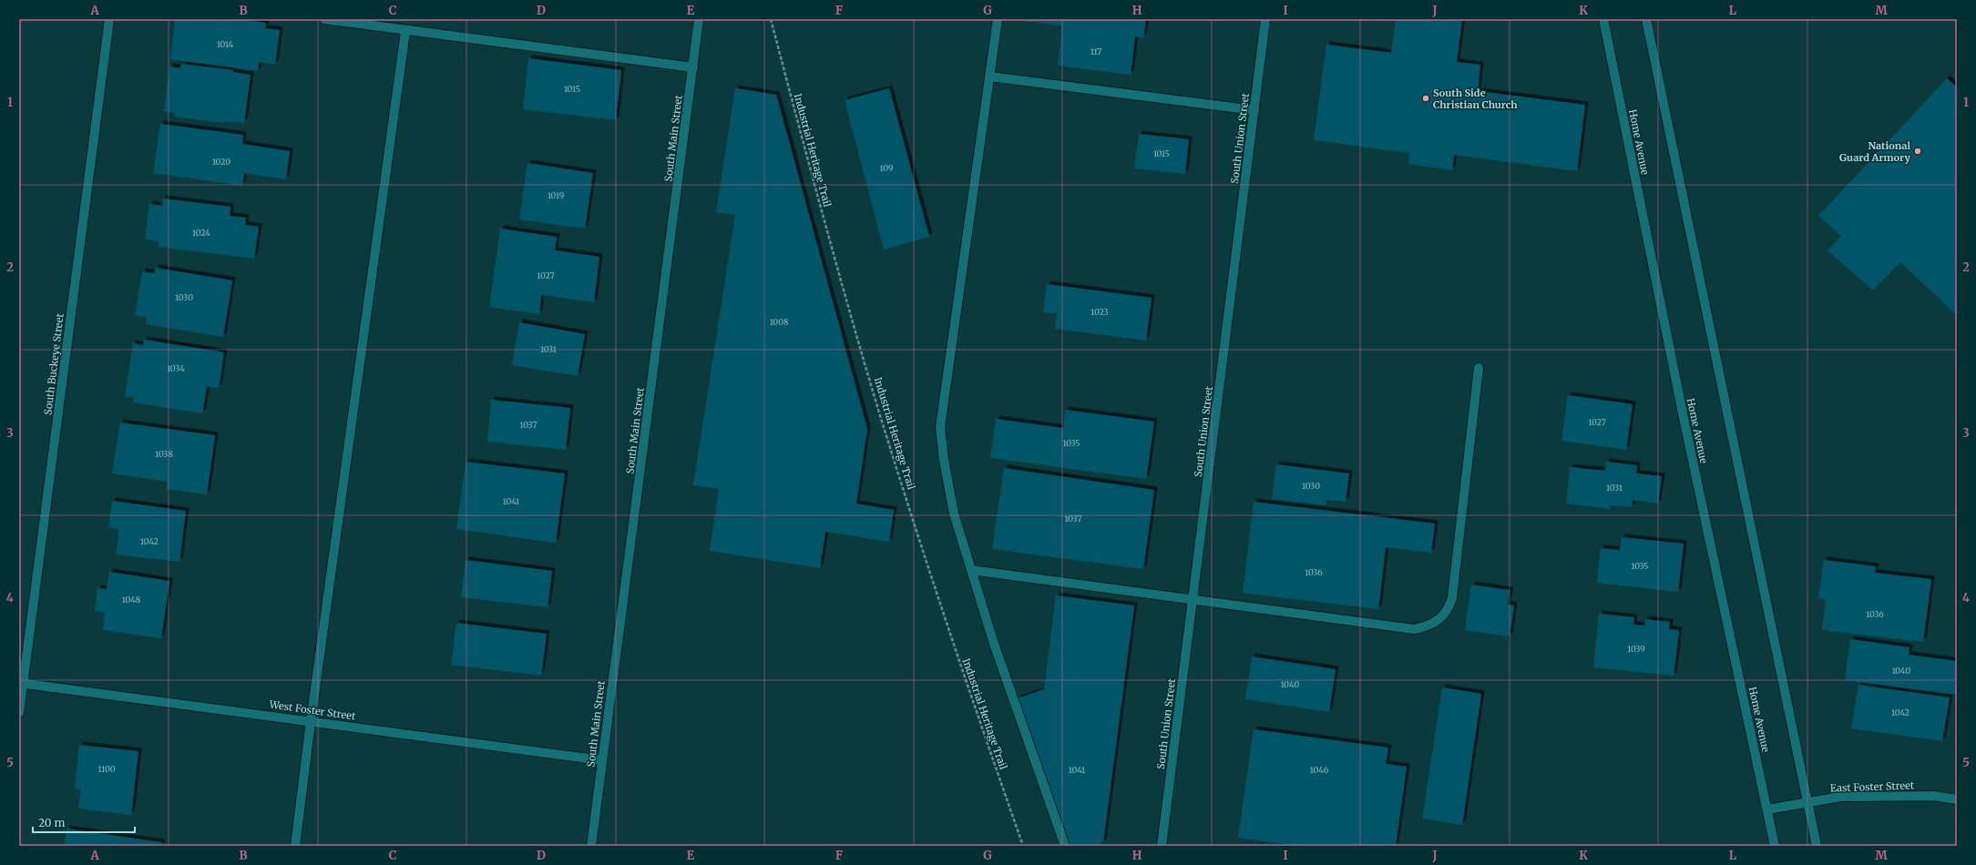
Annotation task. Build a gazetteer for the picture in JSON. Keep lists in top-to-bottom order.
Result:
{
  "streets": {
    "street": [
      "South Main Street",
      "South Union Street",
      "Home Avenue",
      "South Buckeye Street",
      "West Foster Street",
      "East Foster Street"
    ],
    "path": ["Industrial Heritage Trail"]
  },
  "crossings": [
    ["South Main Street", "West Foster Street"],
    ["Home Avenue", "East Foster Street"],
    ["South Buckeye Street", "West Foster Street"]
  ],
  "places": ["South Side Christian Church", "National Guard Armory"],
  "house_numbers": [
    "1014",
    "117",
    "1015",
    "1015",
    "1020",
    "109",
    "1019",
    "1024",
    "1027",
    "1030",
    "1023",
    "1008",
    "1031",
    "1034",
    "1027",
    "1037",
    "1035",
    "1038",
    "1030",
    "1031",
    "1041",
    "1037",
    "1042",
    "1035",
    "1036",
    "1048",
    "1036",
    "1039",
    "1040",
    "1040",
    "1042",
    "1100",
    "1041",
    "1046"
  ],
  "scale_bar": "20 m",
  "grid": {
    "columns": [
      "A",
      "B",
      "C",
      "D",
      "E",
      "F",
      "G",
      "H",
      "I",
      "J",
      "K",
      "L",
      "M"
    ],
    "rows": [
      "1",
      "2",
      "3",
      "4",
      "5"
    ]
  }
}
